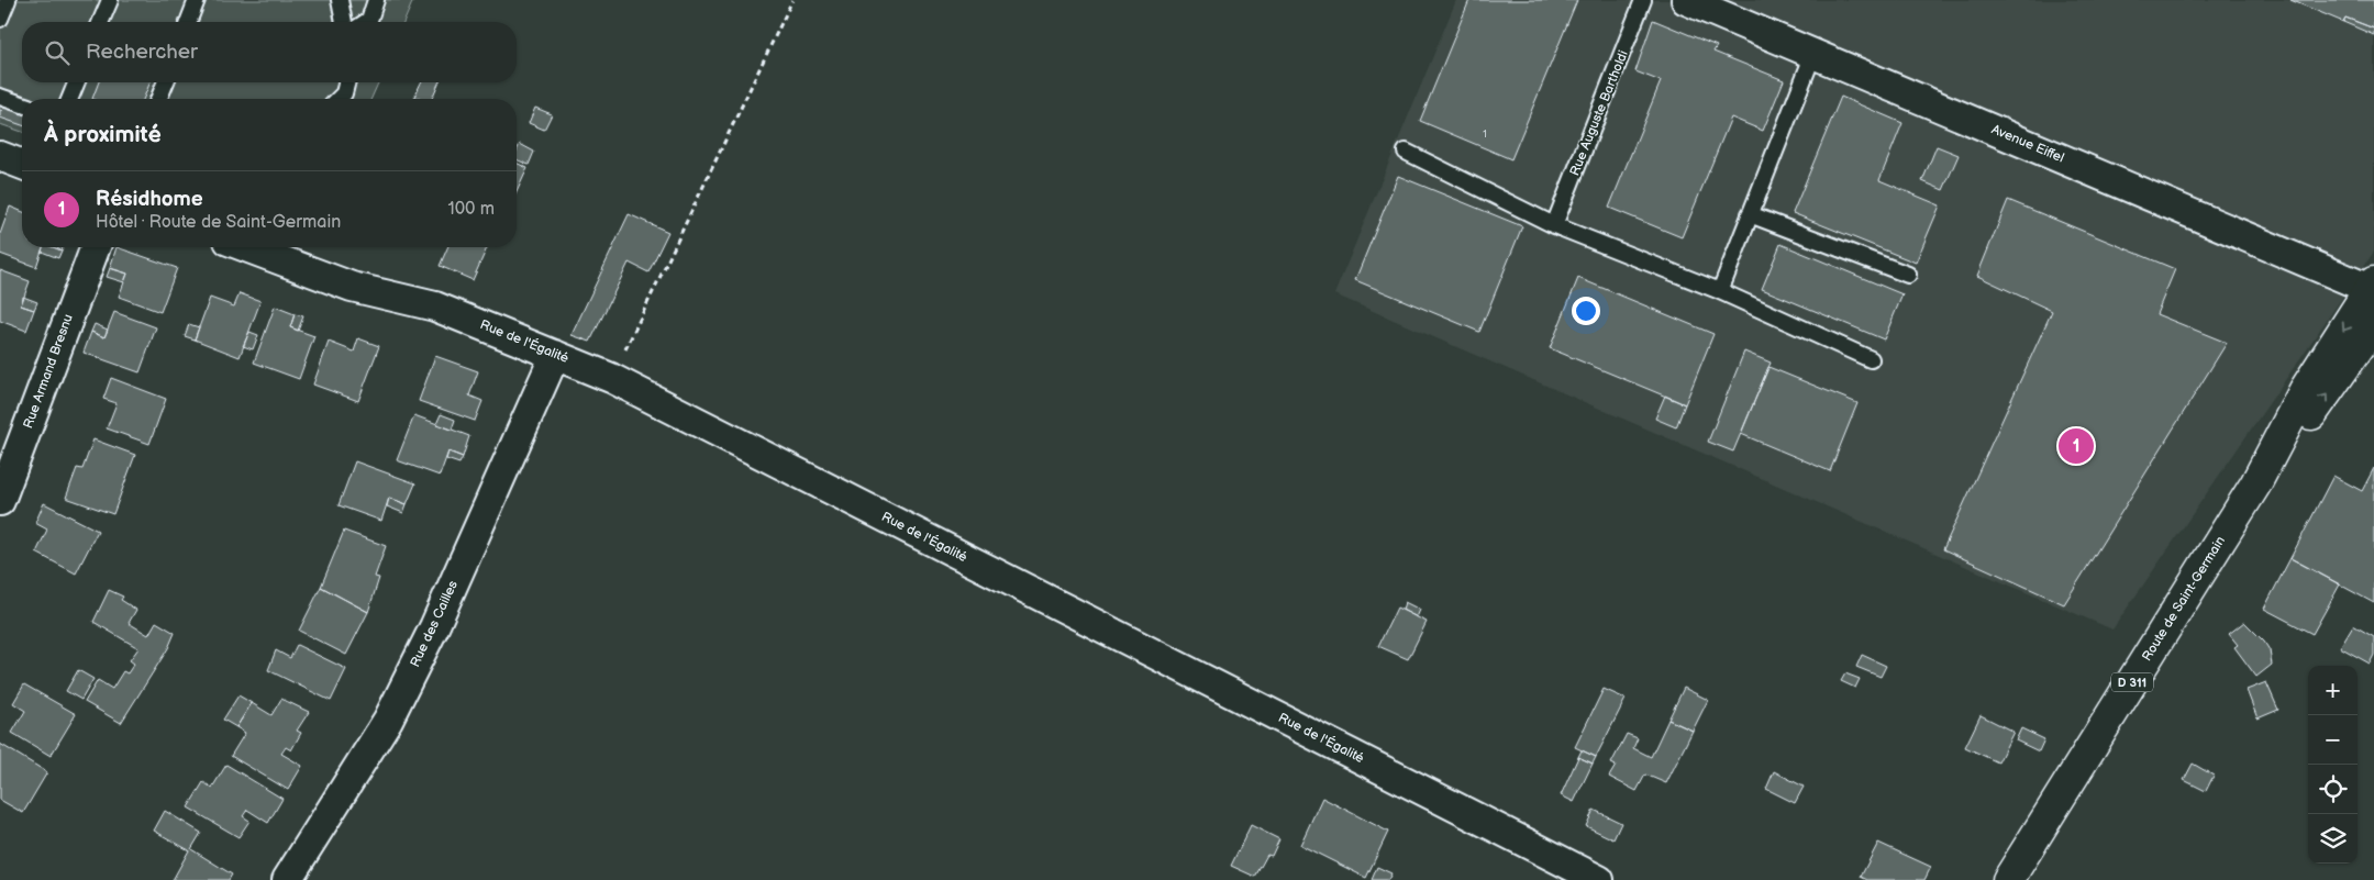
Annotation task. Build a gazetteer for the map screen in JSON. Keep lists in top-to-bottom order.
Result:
{
  "streets": {
    "main road": ["Route de Saint-Germain", "D 311"],
    "street": [
      "Avenue Eiffel",
      "Rue de l'Égalité",
      "Rue Armand Bresnu",
      "Rue des Cailles"
    ],
    "lane": ["Rue Auguste Bartholdi"]
  },
  "crossings": [
    ["Avenue Eiffel", "Route de Saint-Germain"],
    ["Rue de l'Égalité", "Rue des Cailles"]
  ],
  "house_numbers": ["1"],
  "page": {
    "search": "Rechercher",
    "heading": "À proximité",
    "list": [
      {
        "mark": "1",
        "name": "Résidhome",
        "note": "Hôtel · Route de Saint-Germain",
        "value": "100 m"
      }
    ],
    "pins": "1",
    "map_buttons": ["+", "−"]
  }
}
